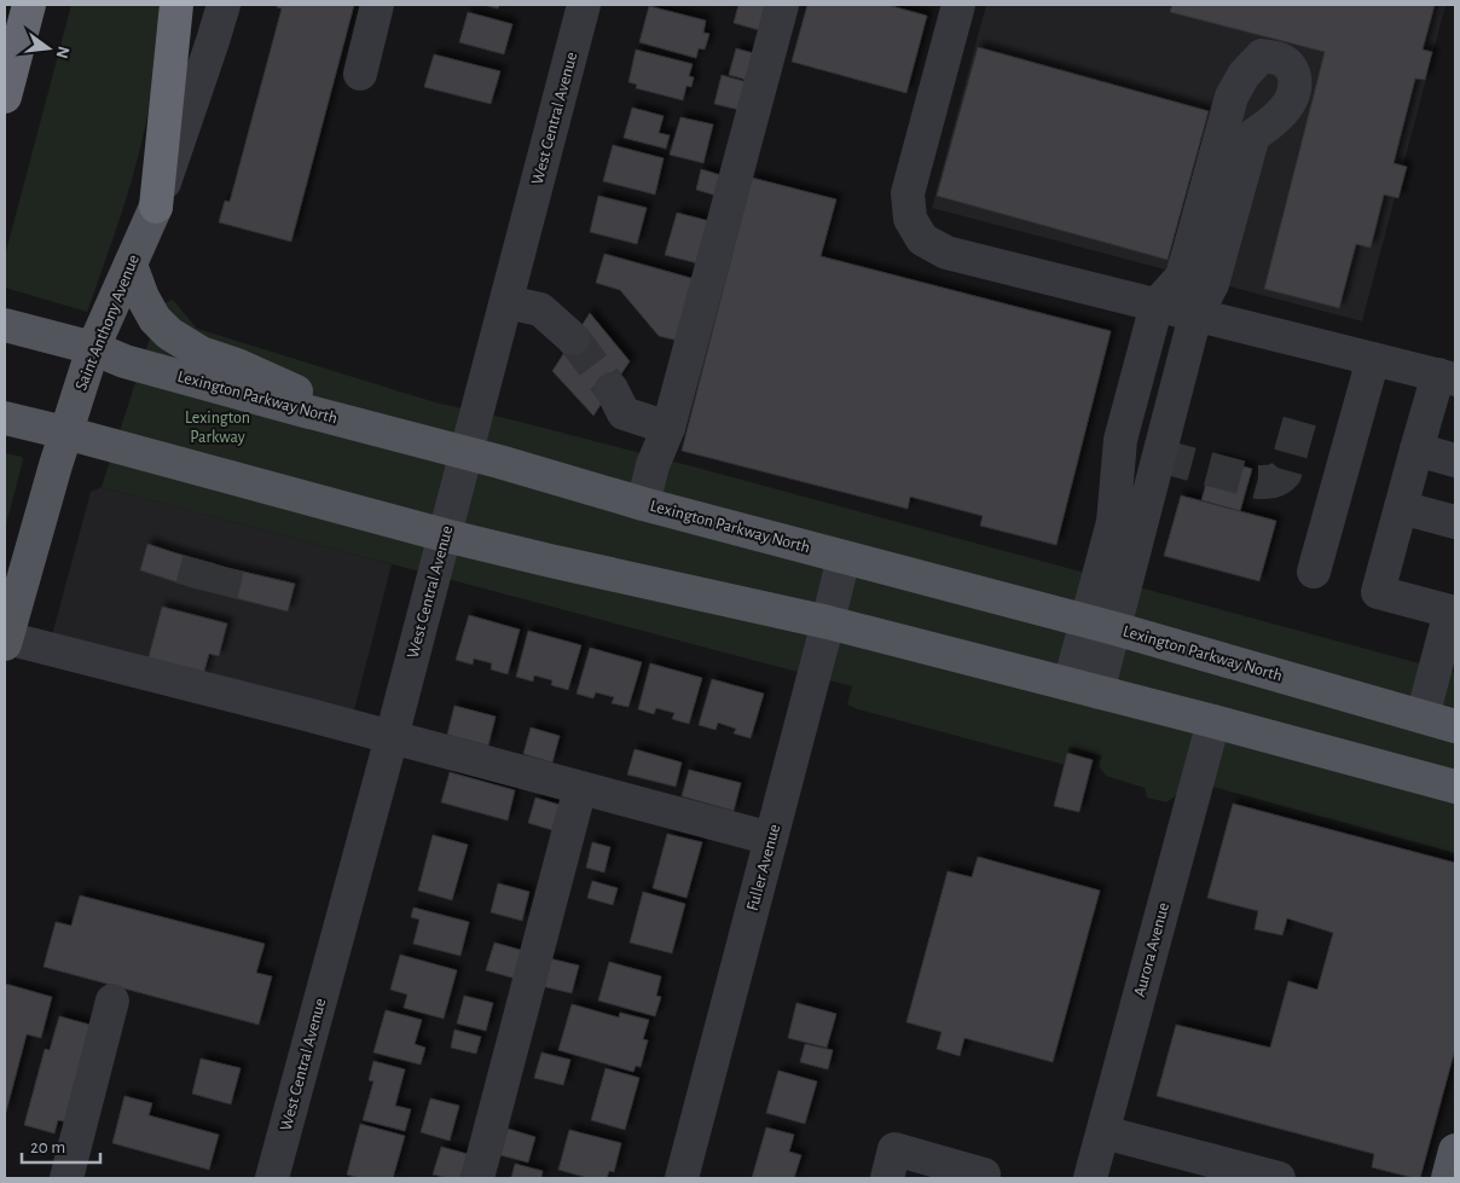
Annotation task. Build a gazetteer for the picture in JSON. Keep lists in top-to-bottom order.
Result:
{
  "streets": {
    "main road": ["Saint Anthony Avenue", "Lexington Parkway North"],
    "street": ["West Central Avenue", "Fuller Avenue", "Aurora Avenue"]
  },
  "crossings": [
    ["West Central Avenue", "Lexington Parkway North"],
    ["Saint Anthony Avenue", "Lexington Parkway North"],
    ["Lexington Parkway North", "Fuller Avenue"]
  ],
  "parks": ["Lexington Parkway"],
  "scale_bar": "20 m",
  "north": "right"
}
